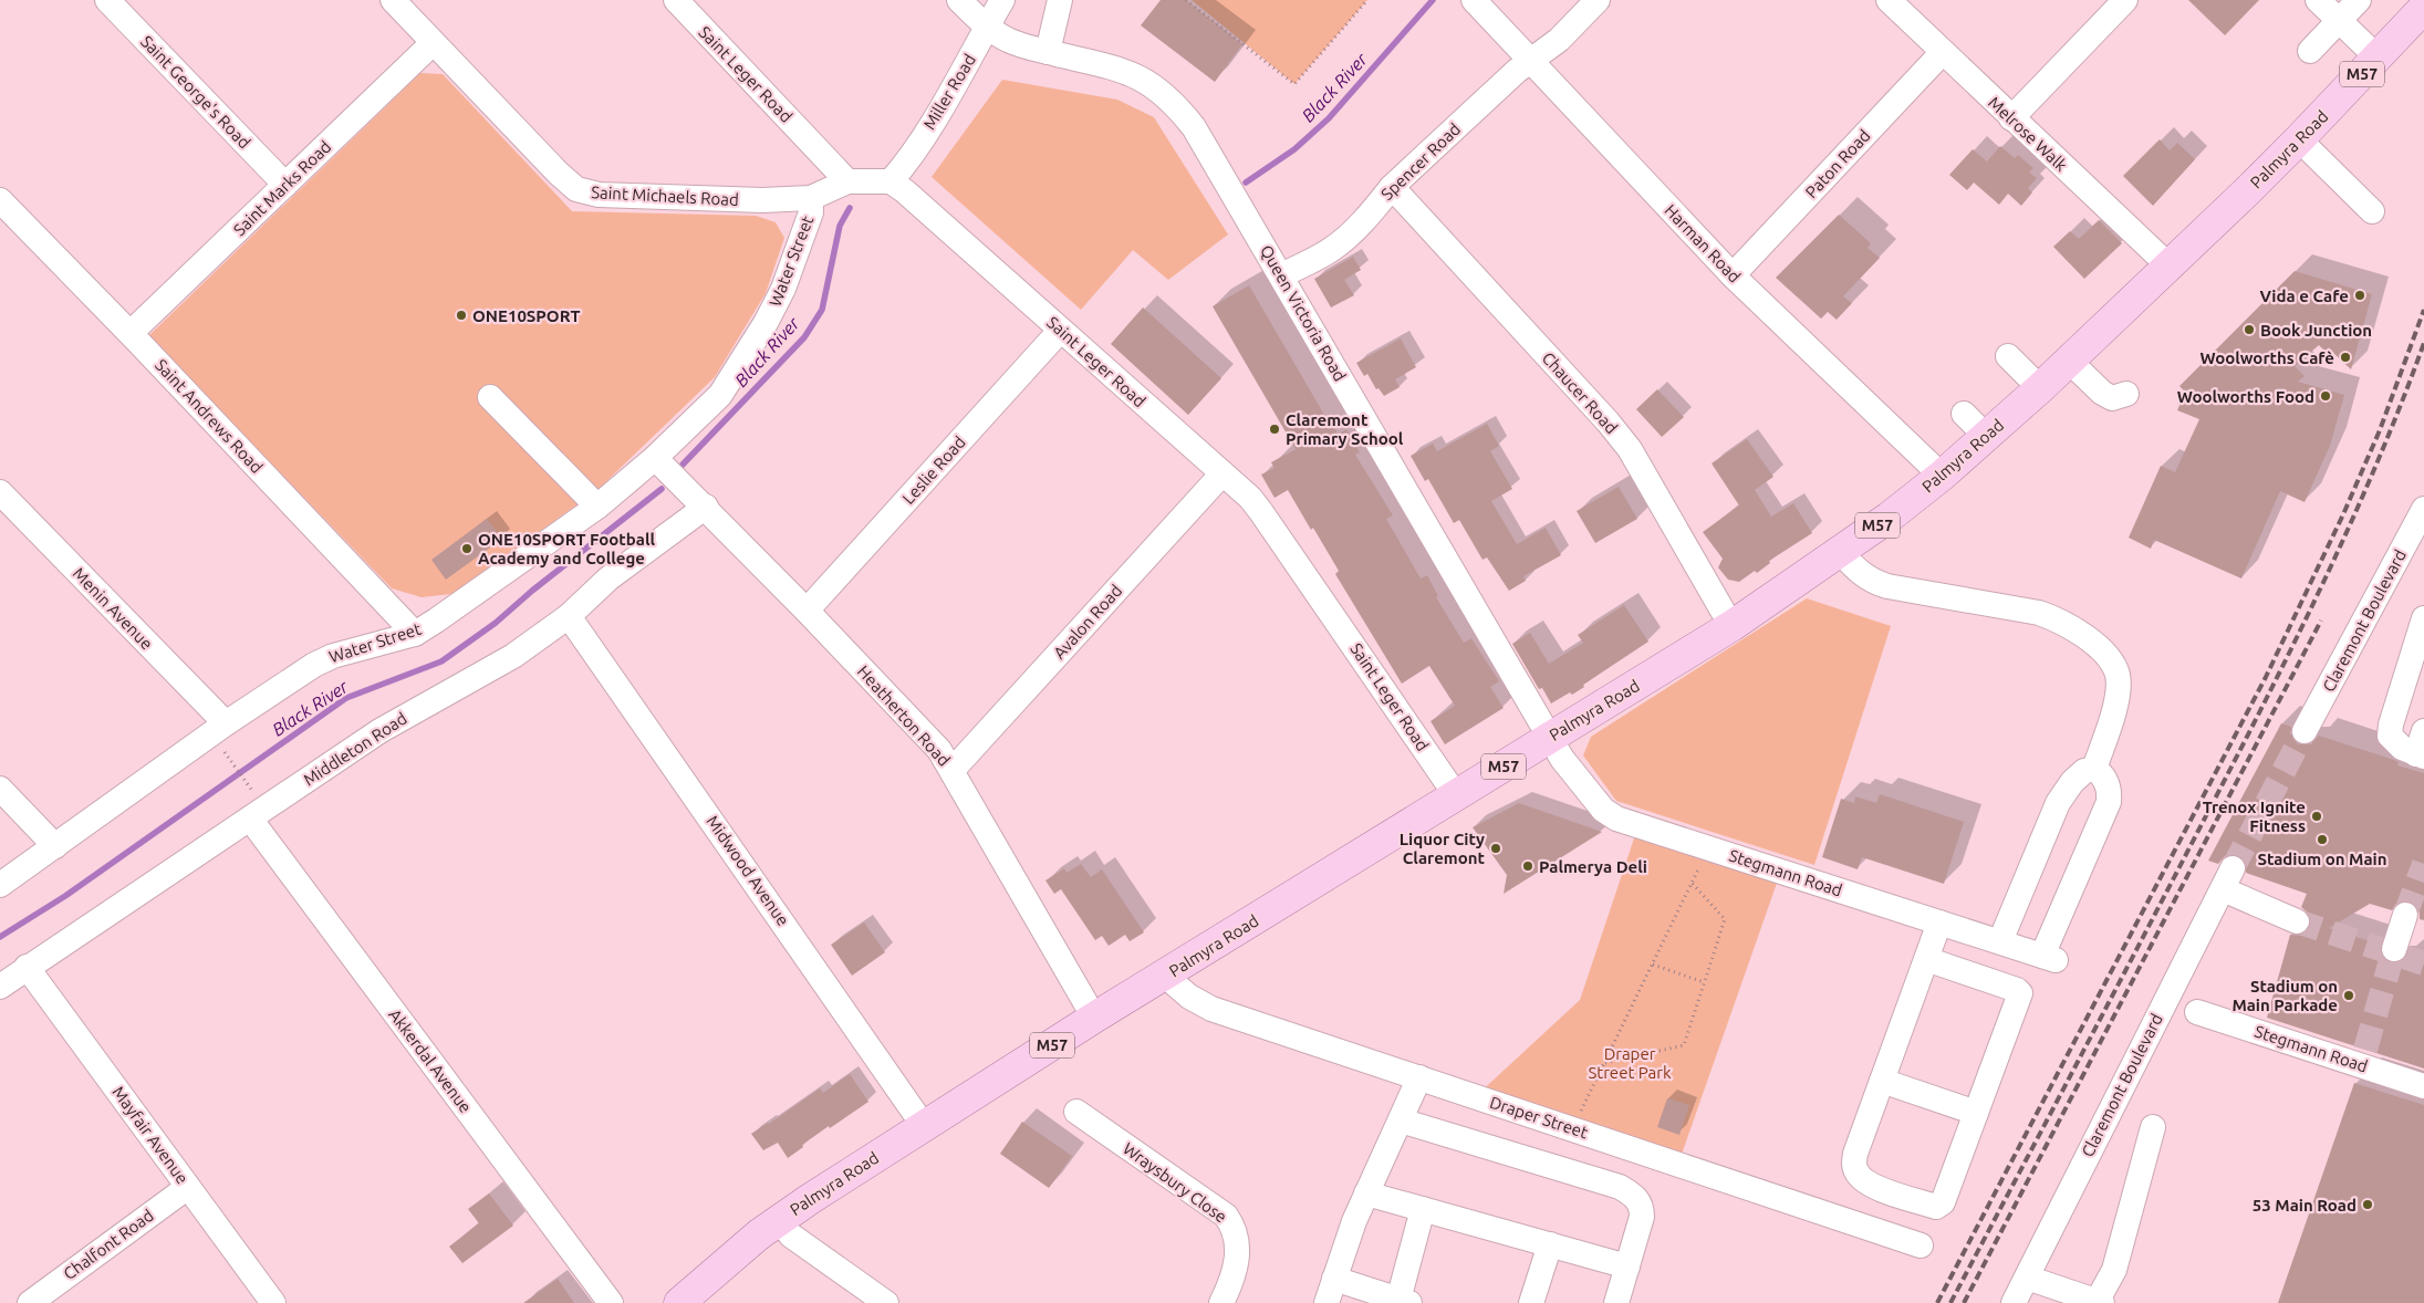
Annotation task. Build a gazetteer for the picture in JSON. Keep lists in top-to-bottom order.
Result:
{
  "streets": {
    "main road": ["M57", "Palmyra Road"],
    "street": [
      "Saint Leger Road",
      "Saint George's Road",
      "Miller Road",
      "Melrose Walk",
      "Spencer Road",
      "Paton Road",
      "Saint Marks Road",
      "Saint Michaels Road",
      "Harman Road",
      "Water Street",
      "Queen Victoria Road",
      "Chaucer Road",
      "Saint Andrews Road",
      "Leslie Road",
      "Menin Avenue",
      "Claremont Boulevard",
      "Avalon Road",
      "Heatherton Road",
      "Middleton Road",
      "Midwood Avenue",
      "Stegmann Road",
      "Akkerdal Avenue",
      "Draper Street",
      "Mayfair Avenue",
      "Wraysbury Close",
      "Chalfont Road"
    ]
  },
  "crossings": [
    ["Saint Leger Road", "Miller Road"],
    ["Saint Leger Road", "Palmyra Road"],
    ["Saint Leger Road", "Saint Michaels Road"],
    ["Saint Leger Road", "Leslie Road"],
    ["Saint Leger Road", "Avalon Road"],
    ["Saint George's Road", "Saint Marks Road"],
    ["Miller Road", "Queen Victoria Road"],
    ["Melrose Walk", "Palmyra Road"],
    ["Melrose Walk", "Paton Road"],
    ["Palmyra Road", "Harman Road"],
    ["Palmyra Road", "Queen Victoria Road"],
    ["Palmyra Road", "Chaucer Road"],
    ["Palmyra Road", "Heatherton Road"],
    ["Palmyra Road", "Midwood Avenue"],
    ["Palmyra Road", "Stegmann Road"],
    ["Palmyra Road", "Draper Street"],
    ["Spencer Road", "Harman Road"],
    ["Spencer Road", "Queen Victoria Road"],
    ["Spencer Road", "Chaucer Road"],
    ["Paton Road", "Harman Road"],
    ["Saint Marks Road", "Saint Michaels Road"],
    ["Saint Marks Road", "Saint Andrews Road"],
    ["Saint Michaels Road", "Water Street"],
    ["Water Street", "Saint Andrews Road"],
    ["Water Street", "Menin Avenue"],
    ["Water Street", "Heatherton Road"],
    ["Queen Victoria Road", "Stegmann Road"],
    ["Leslie Road", "Heatherton Road"],
    ["Avalon Road", "Heatherton Road"],
    ["Heatherton Road", "Middleton Road"],
    ["Middleton Road", "Midwood Avenue"],
    ["Middleton Road", "Akkerdal Avenue"],
    ["Middleton Road", "Mayfair Avenue"],
    ["Mayfair Avenue", "Chalfont Road"]
  ],
  "water": ["Black River"],
  "parks": ["Draper Street Park"],
  "places": [
    "Vida e Cafe",
    "ONE10SPORT",
    "Book Junction",
    "Woolworths Cafè",
    "Woolworths Food",
    "Claremont Primary School",
    "ONE10SPORT Football Academy and College",
    "Trenox Ignite Fitness",
    "Stadium on Main",
    "Liquor City Claremont",
    "Palmerya Deli",
    "Stadium on Main Parkade",
    "53 Main Road"
  ]
}
